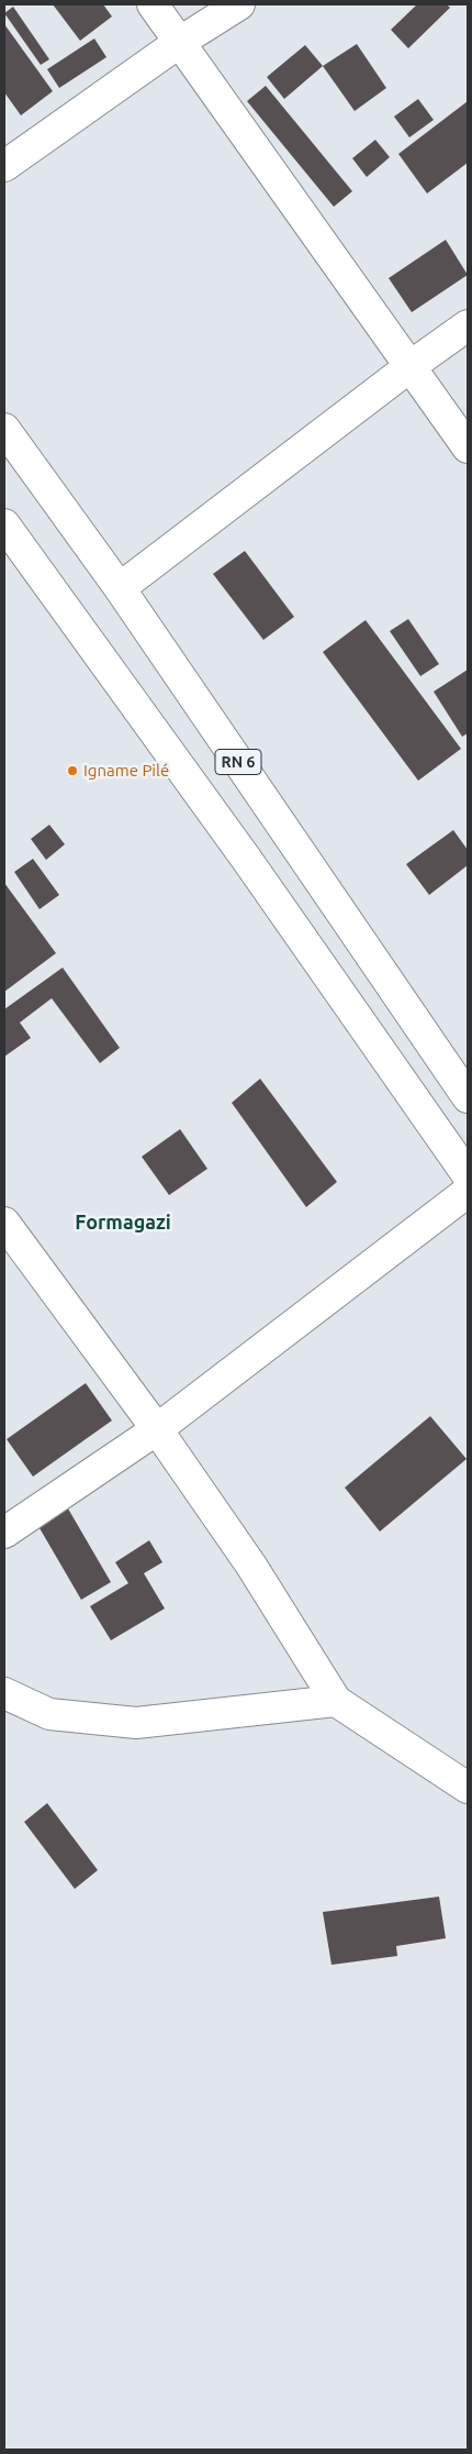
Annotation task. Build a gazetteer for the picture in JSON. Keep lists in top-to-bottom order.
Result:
{
  "streets": {
    "street": ["RN 6"]
  },
  "districts": ["Formagazi"],
  "places": ["Igname Pilé"]
}
